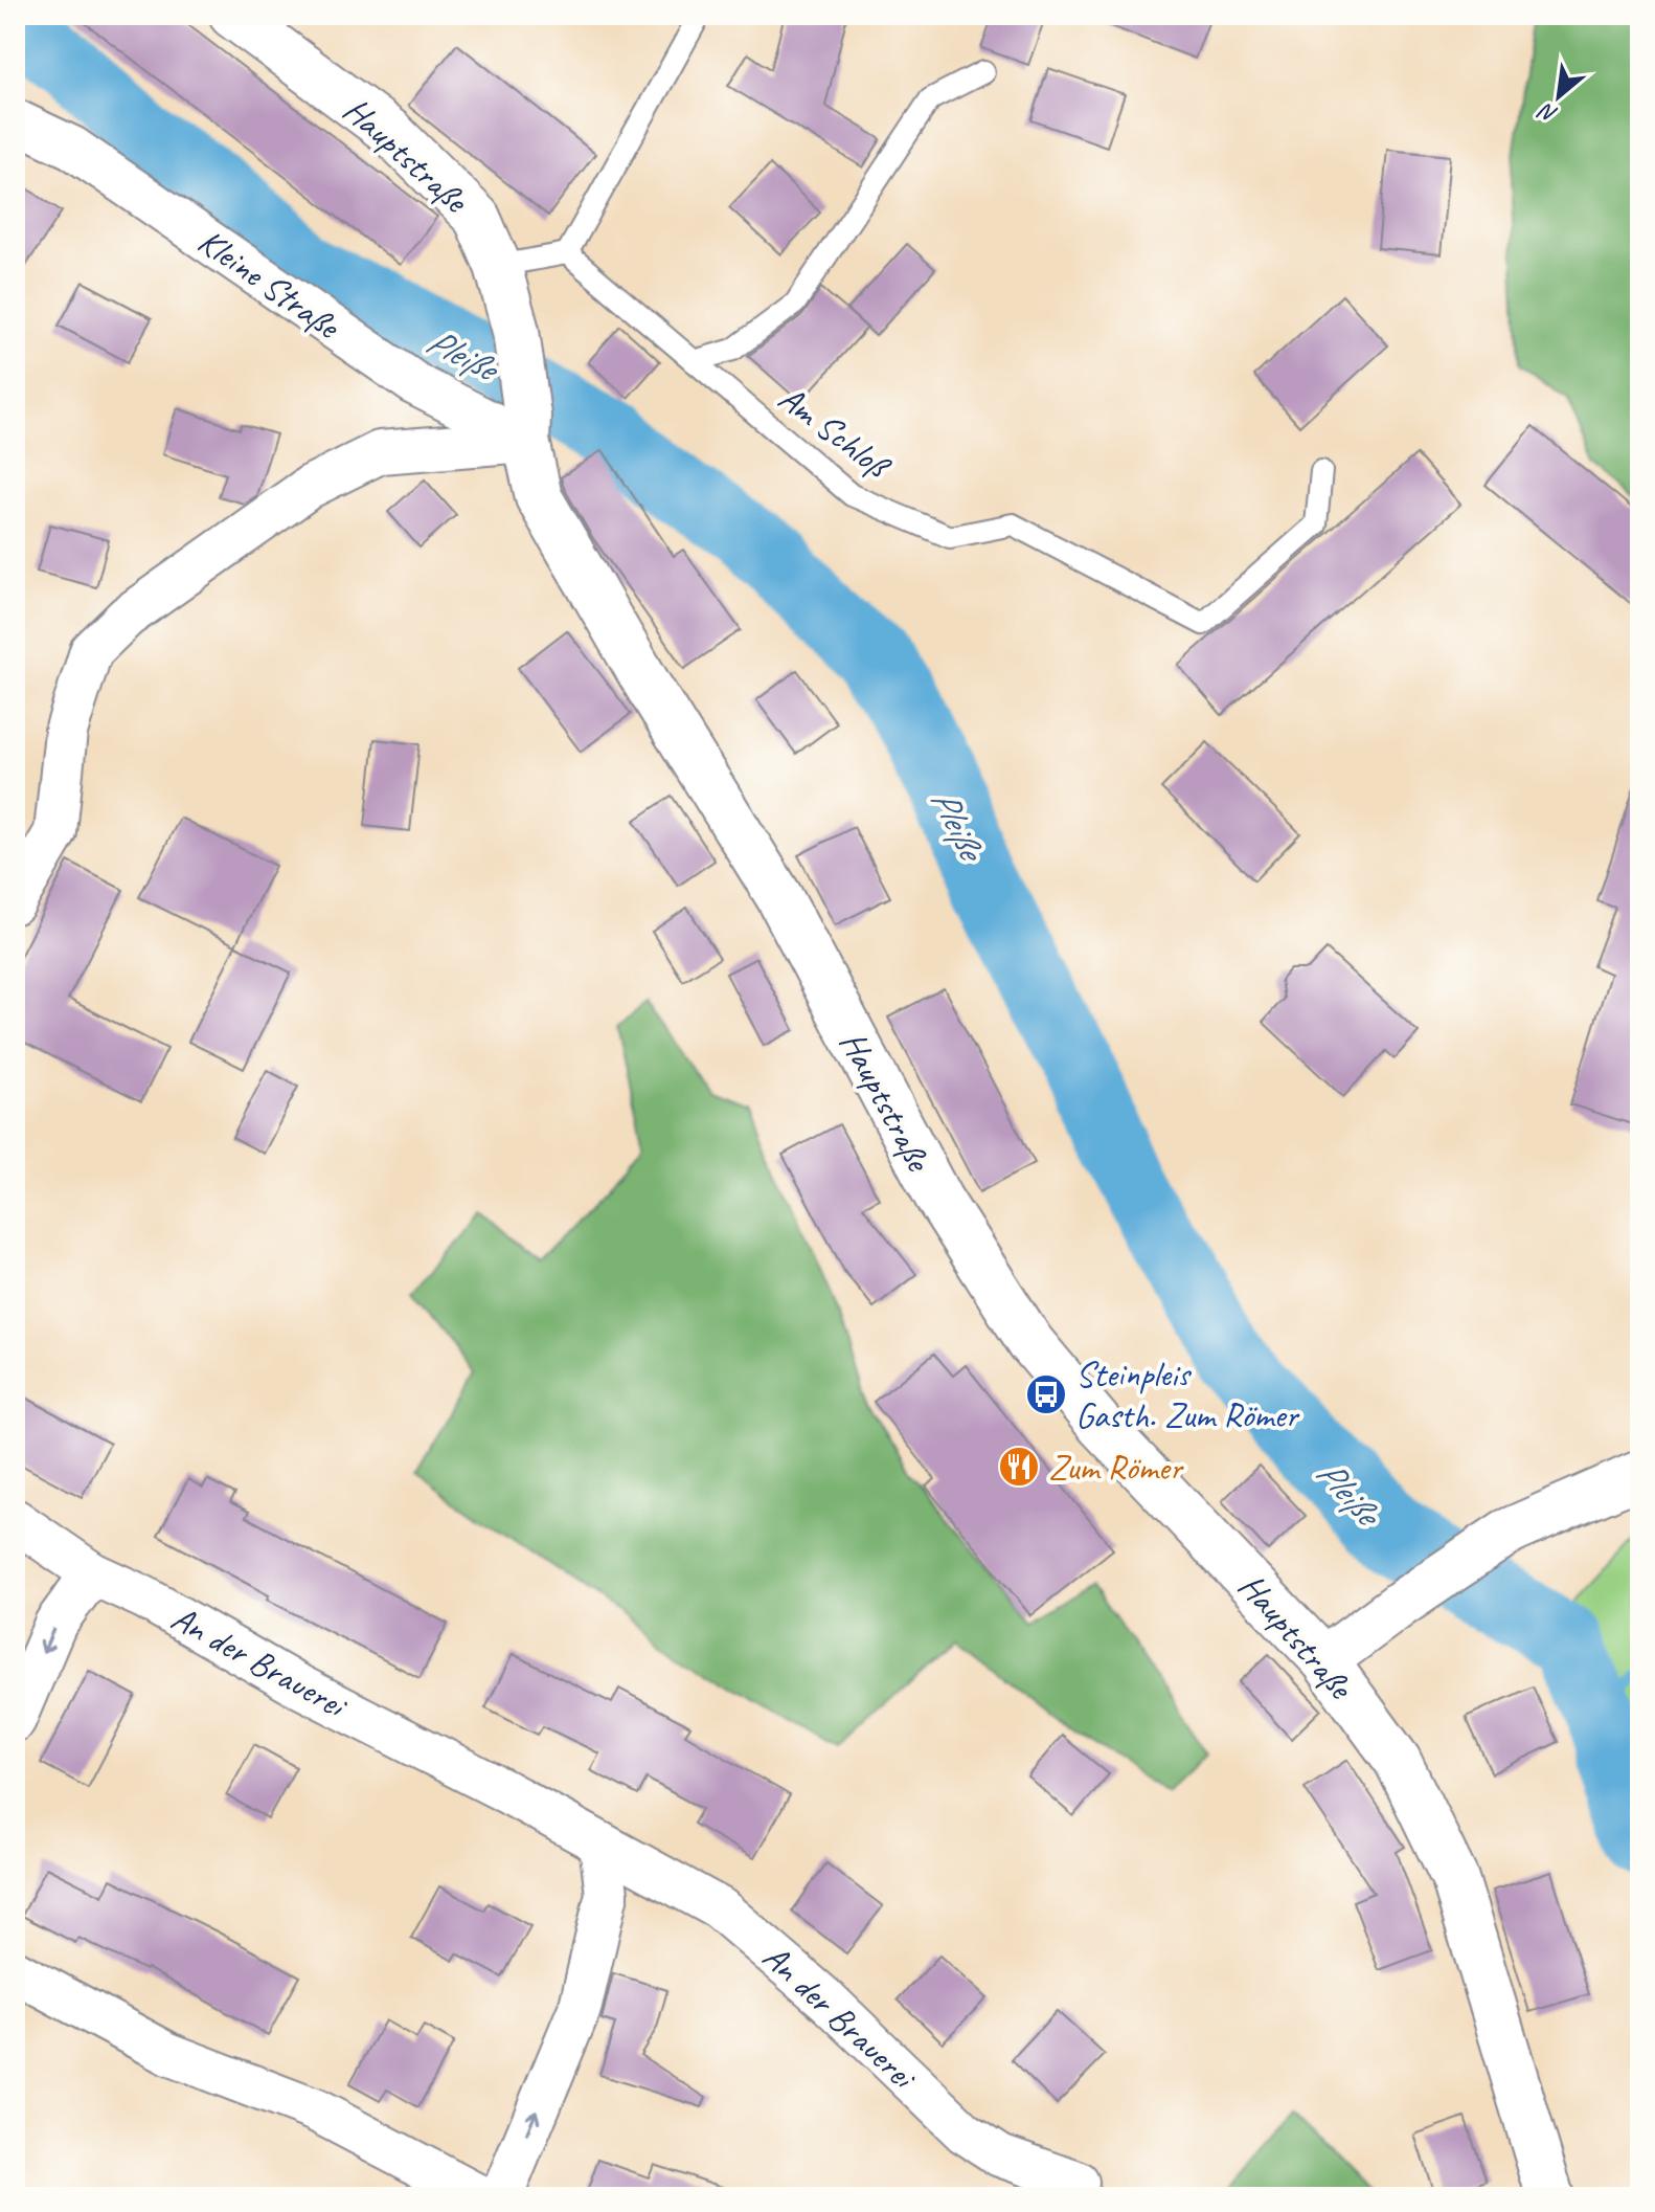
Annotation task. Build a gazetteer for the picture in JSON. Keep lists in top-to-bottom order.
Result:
{
  "streets": {
    "main road": ["Hauptstraße"],
    "street": ["Kleine Straße", "An der Brauerei"],
    "lane": ["Am Schloß"]
  },
  "crossings": [
    ["Hauptstraße", "Kleine Straße"]
  ],
  "water": ["Pleiße"],
  "places": {
    "bus stop": ["Steinpleis Gasth. Zum Römer"],
    "restaurant": ["Zum Römer"]
  },
  "north": "bottom left"
}
